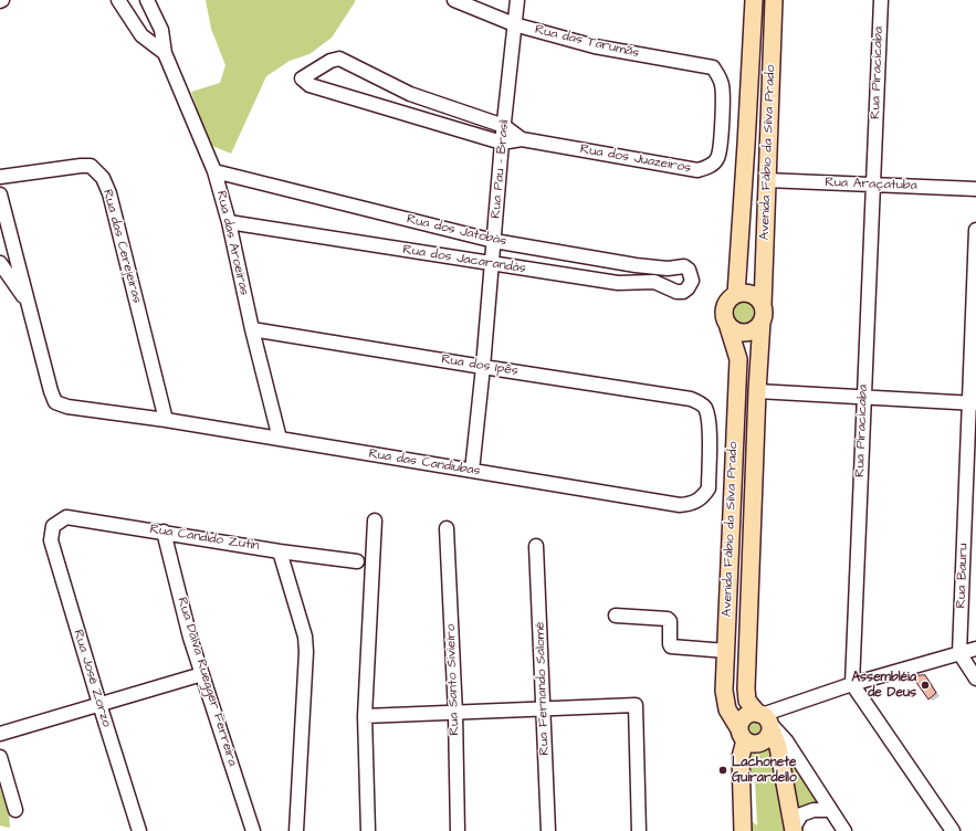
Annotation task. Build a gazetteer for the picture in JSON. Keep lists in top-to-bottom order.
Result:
{
  "streets": {
    "main road": ["Avenida Fábio da Silva Prado"],
    "street": [
      "Rua das Tarumãs",
      "Rua Piracicaba",
      "Rua dos Juazeiros",
      "Rua Pau - Brasil",
      "Rua Araçatuba",
      "Rua dos Jatobás",
      "Rua das Aroeiras",
      "Rua das Cerejeiras",
      "Rua dos Jacarandás",
      "Rua dos Ipês",
      "Rua das Candiubas",
      "Rua Candido Zutin",
      "Rua Bauru",
      "Rua José Zorzo",
      "Rua Santo Sivieiro",
      "Rua Dalva Ruegger Ferreira",
      "Rua Fernando Salomé"
    ]
  },
  "crossings": [
    ["Rua das Tarumãs", "Rua dos Juazeiros"],
    ["Rua das Tarumãs", "Rua Pau - Brasil"],
    ["Rua Piracicaba", "Rua Araçatuba"],
    ["Avenida Fábio da Silva Prado", "Rua Araçatuba"],
    ["Rua dos Juazeiros", "Rua Pau - Brasil"],
    ["Rua Pau - Brasil", "Rua dos Jatobás"],
    ["Rua Pau - Brasil", "Rua dos Jacarandás"],
    ["Rua Pau - Brasil", "Rua dos Ipês"],
    ["Rua Pau - Brasil", "Rua das Candiubas"],
    ["Rua dos Jatobás", "Rua das Aroeiras"],
    ["Rua dos Jatobás", "Rua dos Jacarandás"],
    ["Rua das Aroeiras", "Rua dos Jacarandás"],
    ["Rua das Aroeiras", "Rua dos Ipês"],
    ["Rua das Aroeiras", "Rua das Candiubas"],
    ["Rua das Cerejeiras", "Rua das Candiubas"],
    ["Rua dos Ipês", "Rua das Candiubas"],
    ["Rua Candido Zutin", "Rua José Zorzo"],
    ["Rua Candido Zutin", "Rua Dalva Ruegger Ferreira"]
  ],
  "places": ["Assembléia de Deus", "Lachonete Guirardello"]
}
